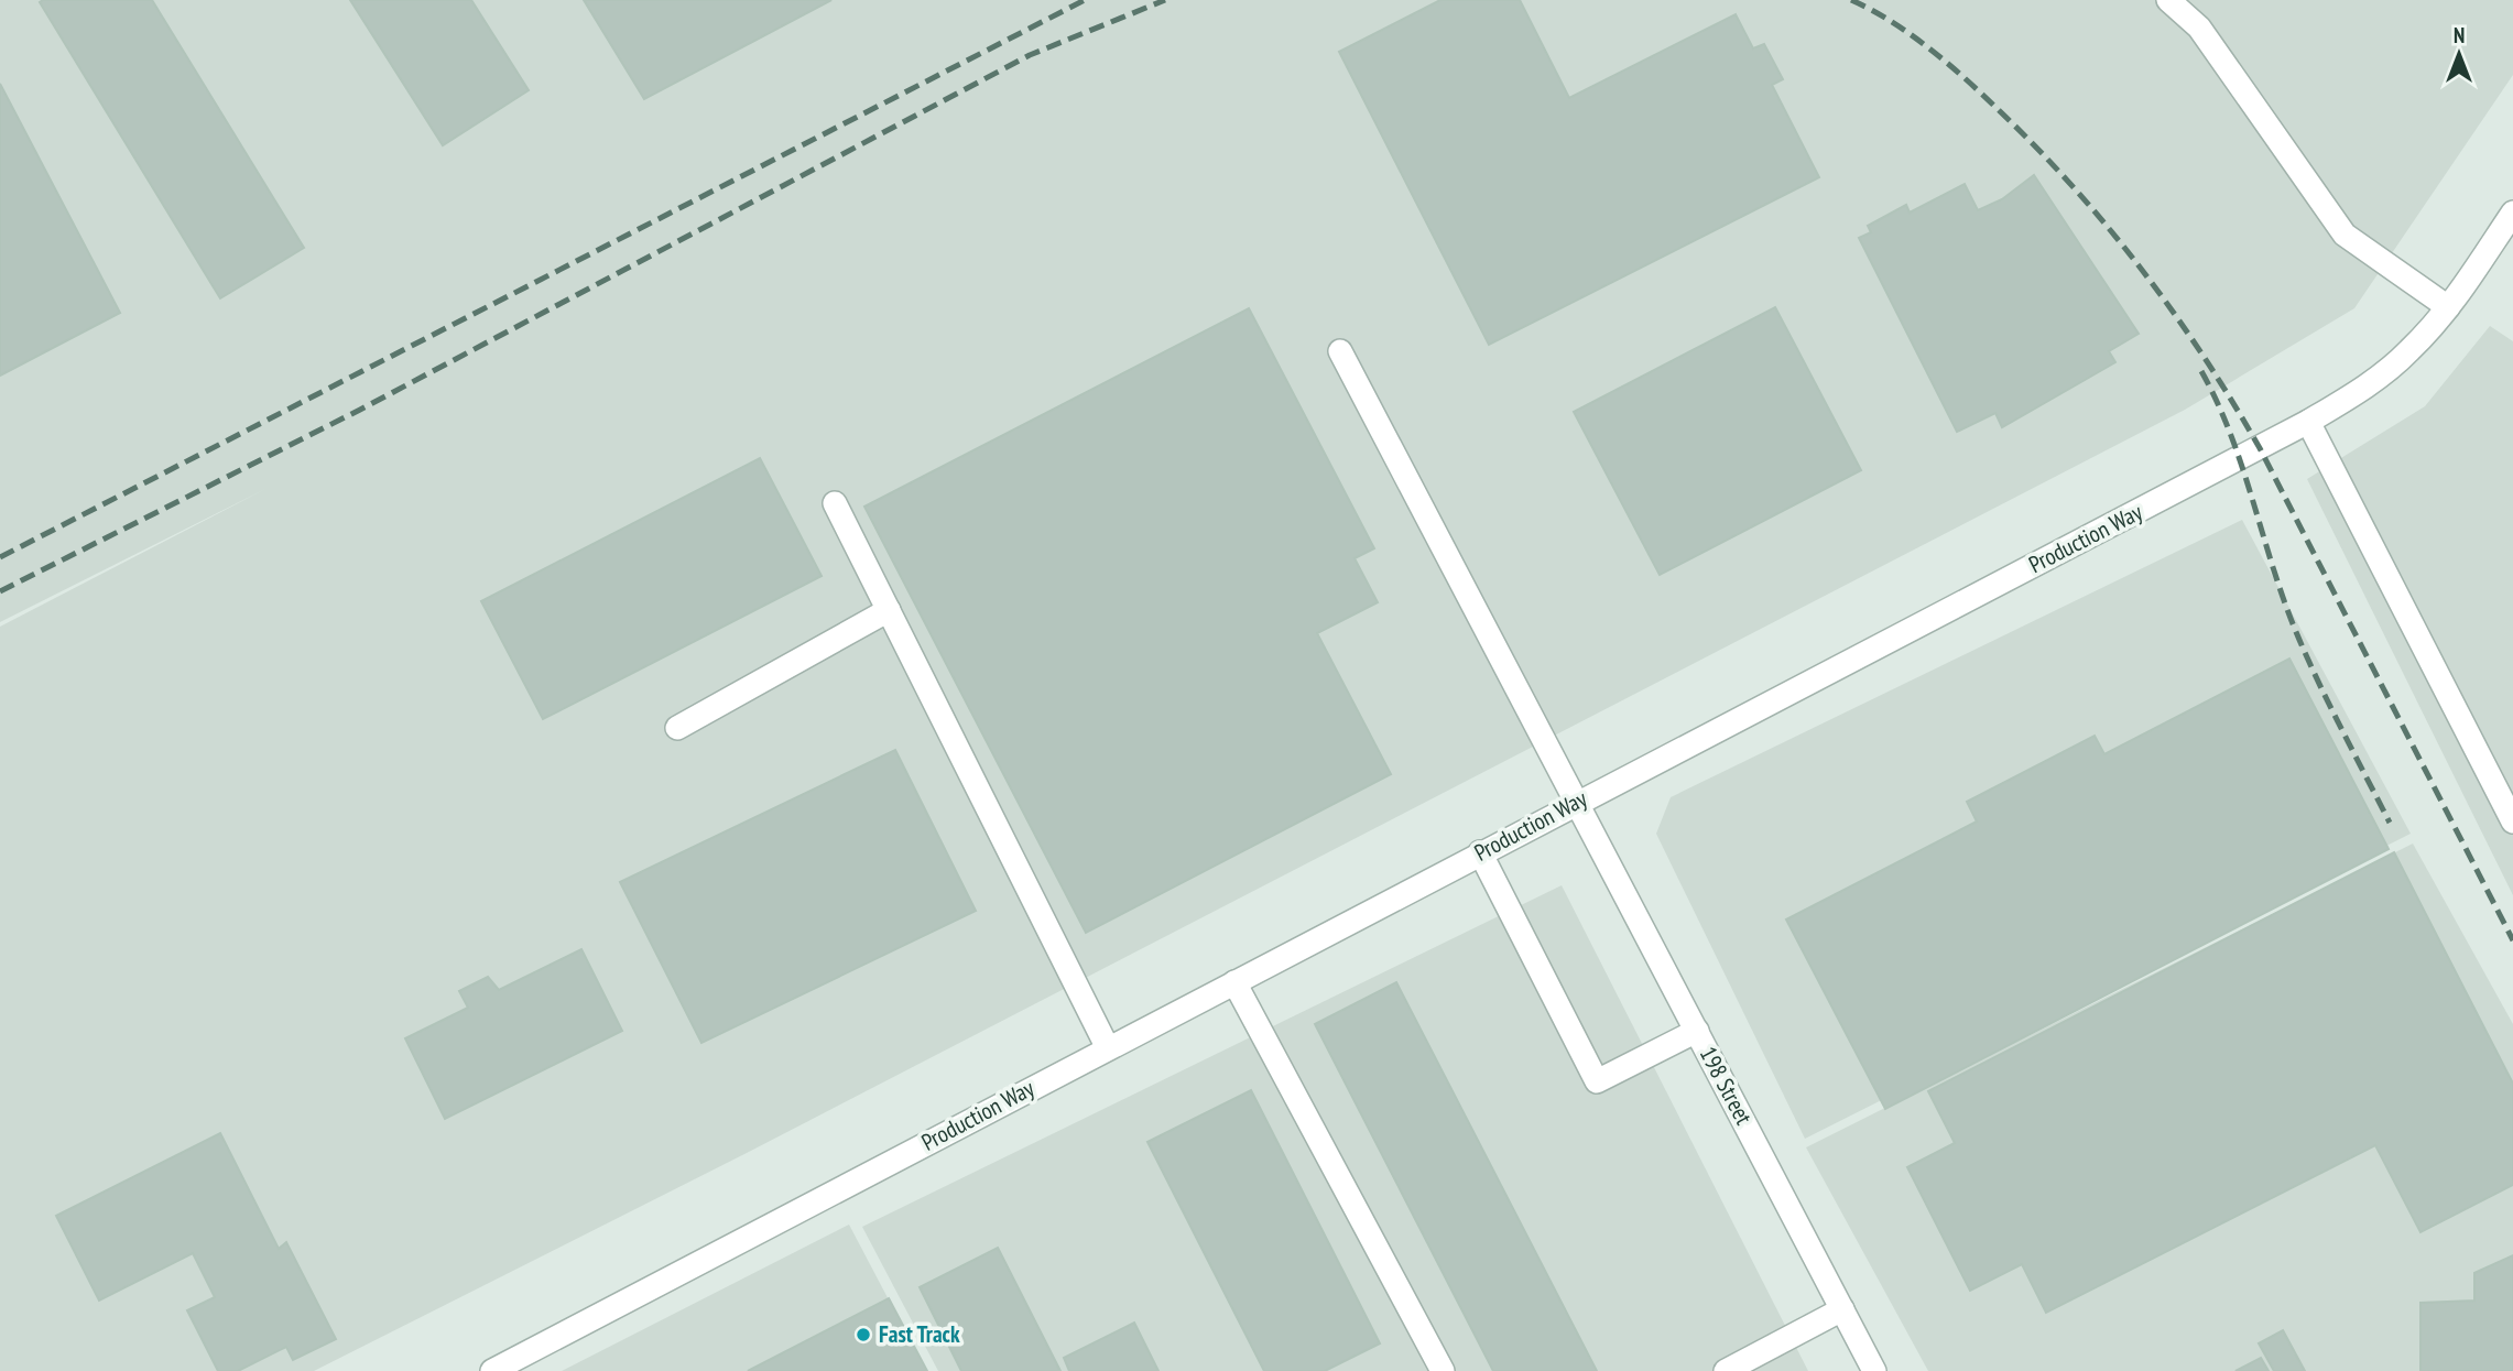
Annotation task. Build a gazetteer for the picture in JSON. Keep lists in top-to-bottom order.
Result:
{
  "streets": {
    "street": ["Production Way", "198 Street"]
  },
  "crossings": [
    ["Production Way", "198 Street"]
  ],
  "places": ["Fast Track"],
  "north": "top"
}
